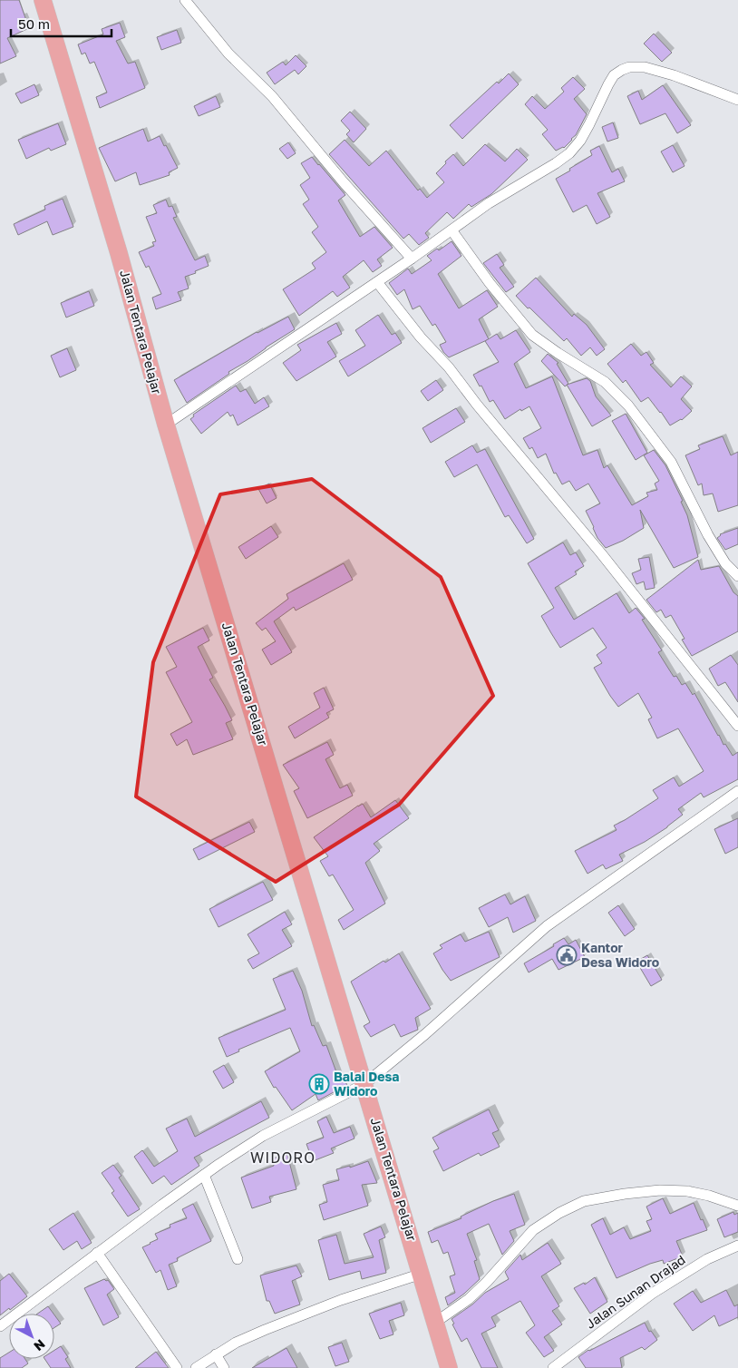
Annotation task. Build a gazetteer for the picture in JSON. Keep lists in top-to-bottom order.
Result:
{
  "streets": {
    "main road": ["Jalan Tentara Pelajar"],
    "street": ["Jalan Sunan Drajad"]
  },
  "districts": ["WIDORO"],
  "places": {
    "public building": ["Kantor Desa Widoro"],
    "building": ["Balai Desa Widoro"]
  },
  "scale_bar": "50 m",
  "north": "bottom right"
}
